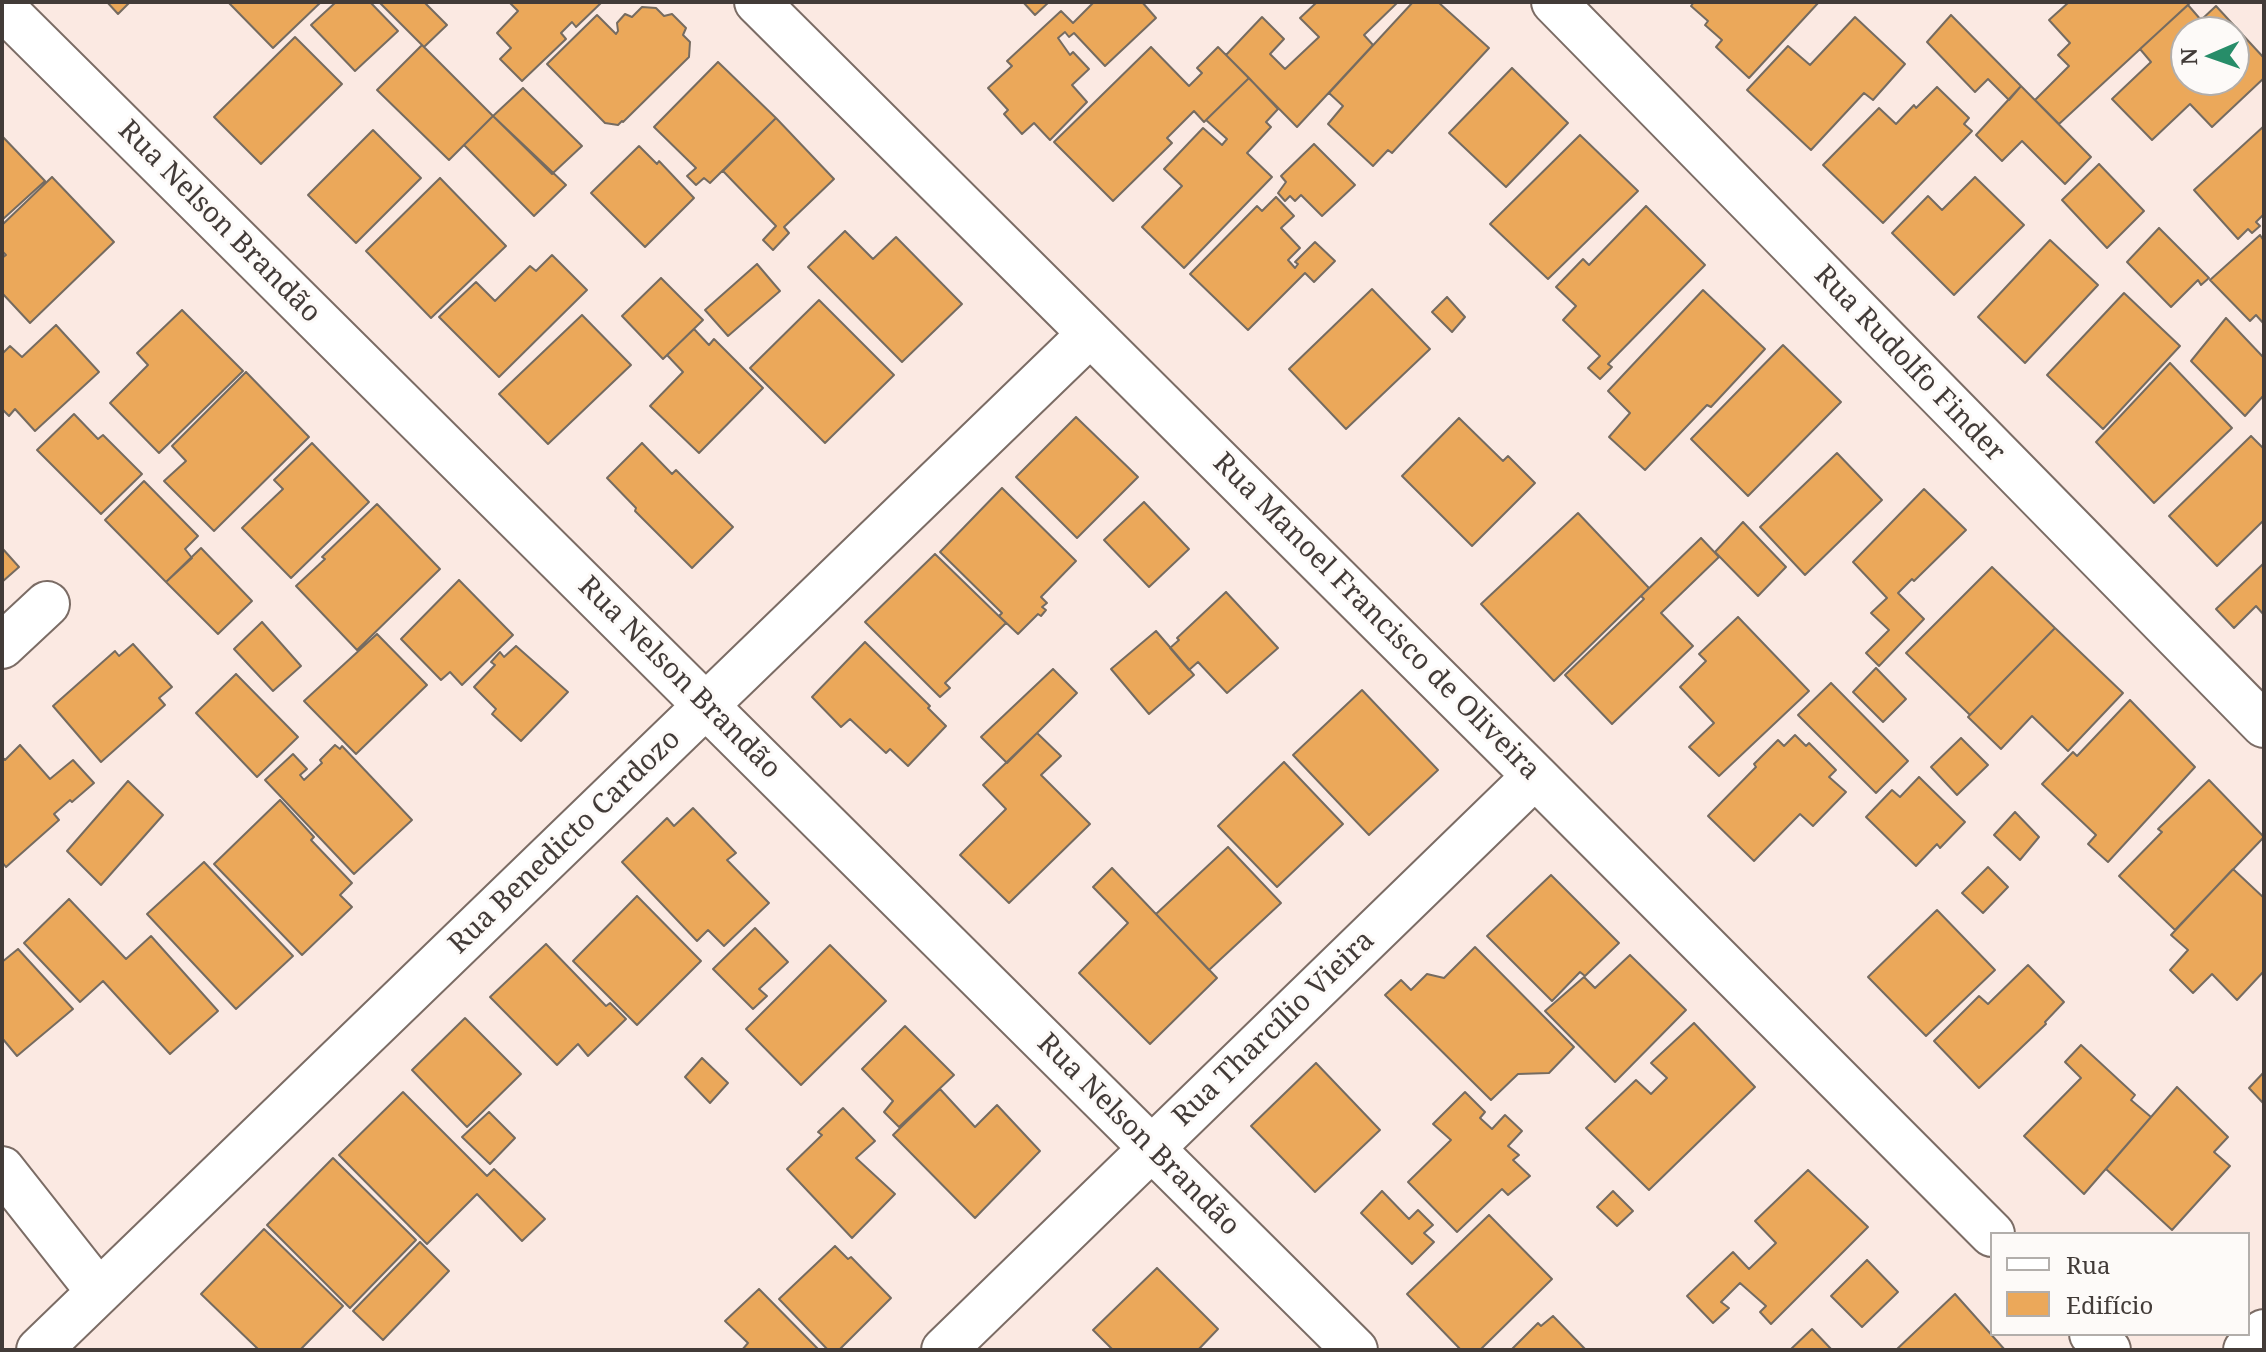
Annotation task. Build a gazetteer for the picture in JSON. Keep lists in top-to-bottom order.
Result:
{
  "streets": {
    "street": [
      "Rua Nelson Brandão",
      "Rua Rudolfo Finder",
      "Rua Manoel Francisco de Oliveira",
      "Rua Benedicto Cardozo",
      "Rua Tharcílio Vieira"
    ]
  },
  "crossings": [
    ["Rua Nelson Brandão", "Rua Benedicto Cardozo"],
    ["Rua Nelson Brandão", "Rua Tharcílio Vieira"],
    ["Rua Manoel Francisco de Oliveira", "Rua Benedicto Cardozo"],
    ["Rua Manoel Francisco de Oliveira", "Rua Tharcílio Vieira"]
  ],
  "legend": ["Rua", "Edifício"],
  "north": "left"
}
